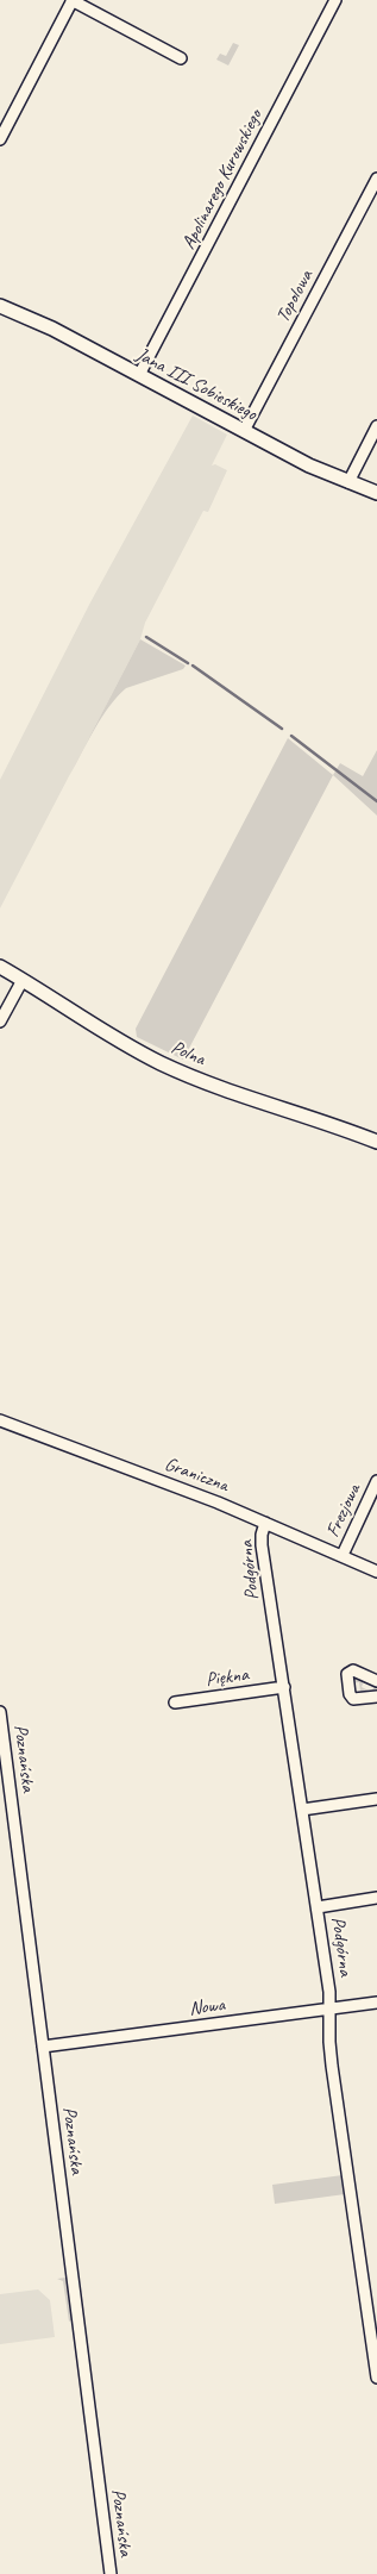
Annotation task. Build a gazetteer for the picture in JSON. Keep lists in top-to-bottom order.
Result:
{
  "streets": {
    "street": [
      "Apolinarego Kurowskiego",
      "Topolowa",
      "Jana III Sobieskiego",
      "Polna",
      "Graniczna",
      "Frezjowa",
      "Podgórna",
      "Piękna",
      "Poznańska",
      "Nowa"
    ]
  },
  "crossings": [
    ["Apolinarego Kurowskiego", "Jana III Sobieskiego"],
    ["Topolowa", "Jana III Sobieskiego"],
    ["Graniczna", "Frezjowa"],
    ["Graniczna", "Podgórna"],
    ["Podgórna", "Piękna"],
    ["Podgórna", "Nowa"],
    ["Poznańska", "Nowa"]
  ]
}
